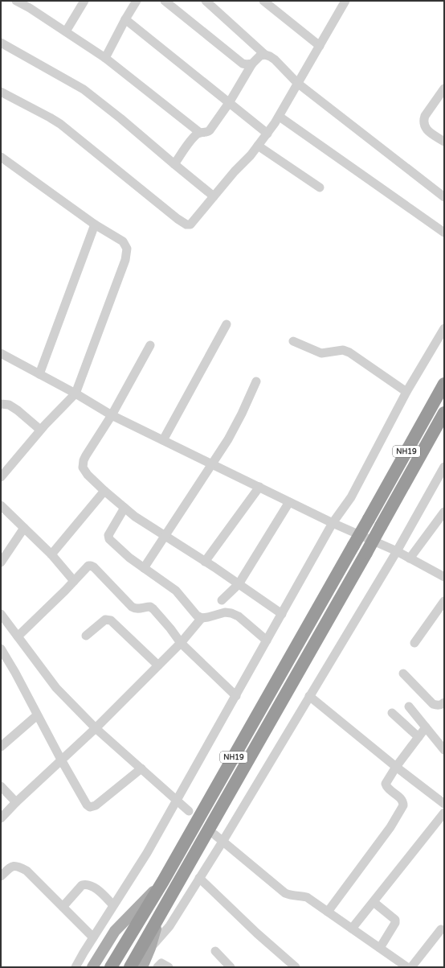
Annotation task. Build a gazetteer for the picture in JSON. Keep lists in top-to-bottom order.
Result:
{
  "streets": {
    "highway": ["NH19"]
  }
}
